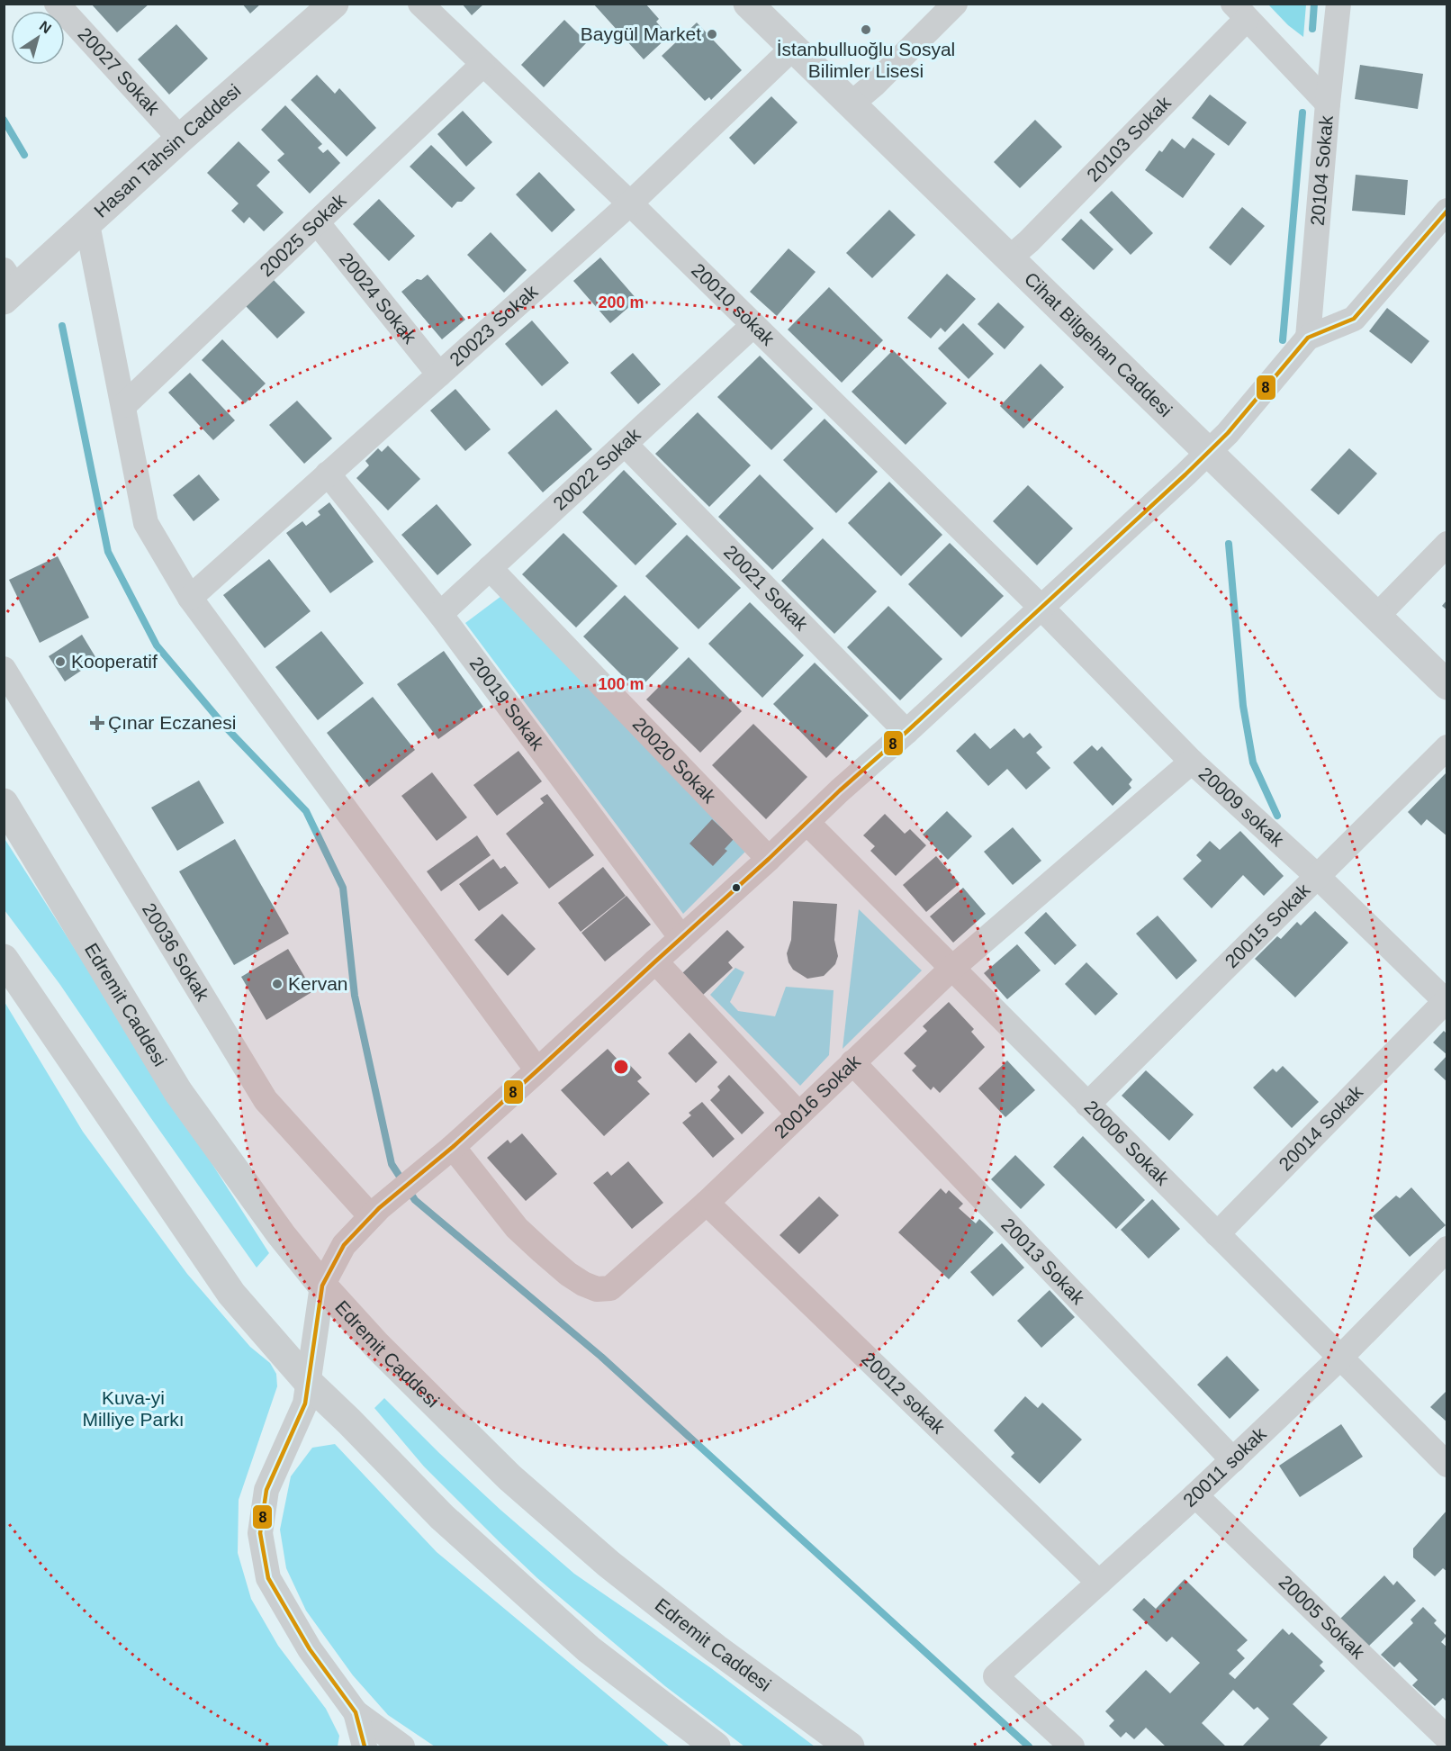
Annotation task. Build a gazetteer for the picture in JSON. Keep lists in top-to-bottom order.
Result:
{
  "streets": {
    "main road": ["Hasan Tahsin Caddesi", "Cihat Bilgehan Caddesi", "Edremit Caddesi"],
    "street": [
      "20027 Sokak",
      "20103 Sokak",
      "20104 Sokak",
      "20025 Sokak",
      "20024 Sokak",
      "20010 sokak",
      "20023 Sokak",
      "20022 Sokak",
      "20021 Sokak",
      "20019 Sokak",
      "20020 Sokak",
      "20009 sokak",
      "20015 Sokak",
      "20036 Sokak",
      "20016 Sokak",
      "20014 Sokak",
      "20006 Sokak",
      "20013 Sokak",
      "20012 sokak",
      "20011 sokak",
      "20005 Sokak"
    ]
  },
  "crossings": [
    ["20027 Sokak", "Hasan Tahsin Caddesi"],
    ["20103 Sokak", "Cihat Bilgehan Caddesi"],
    ["20025 Sokak", "20024 Sokak"],
    ["20025 Sokak", "20010 sokak"],
    ["20024 Sokak", "20023 Sokak"],
    ["20010 sokak", "20023 Sokak"],
    ["20010 sokak", "20022 Sokak"],
    ["20010 sokak", "20009 sokak"],
    ["20023 Sokak", "Cihat Bilgehan Caddesi"],
    ["20023 Sokak", "20019 Sokak"],
    ["20022 Sokak", "20021 Sokak"],
    ["20022 Sokak", "20019 Sokak"],
    ["20022 Sokak", "20020 Sokak"],
    ["20009 sokak", "20015 Sokak"],
    ["20009 sokak", "20016 Sokak"],
    ["20009 sokak", "20014 Sokak"],
    ["20015 Sokak", "20006 Sokak"],
    ["20016 Sokak", "20006 Sokak"],
    ["20016 Sokak", "20013 Sokak"],
    ["20016 Sokak", "20012 sokak"],
    ["20014 Sokak", "20006 Sokak"],
    ["20006 Sokak", "20011 sokak"],
    ["20013 Sokak", "20011 sokak"],
    ["20012 sokak", "20011 sokak"],
    ["20011 sokak", "20005 Sokak"]
  ],
  "parks": ["Kuva-yi Milliye Parkı"],
  "places": {
    "other": [
      "İstanbulluoğlu Sosyal Bilimler Lisesi",
      "Baygül Market",
      "Kooperatif",
      "Kervan"
    ],
    "health": ["Çınar Eczanesi"]
  },
  "lines": ["transit line 8"],
  "north": "top right",
  "rings": ["200 m", "100 m"]
}
